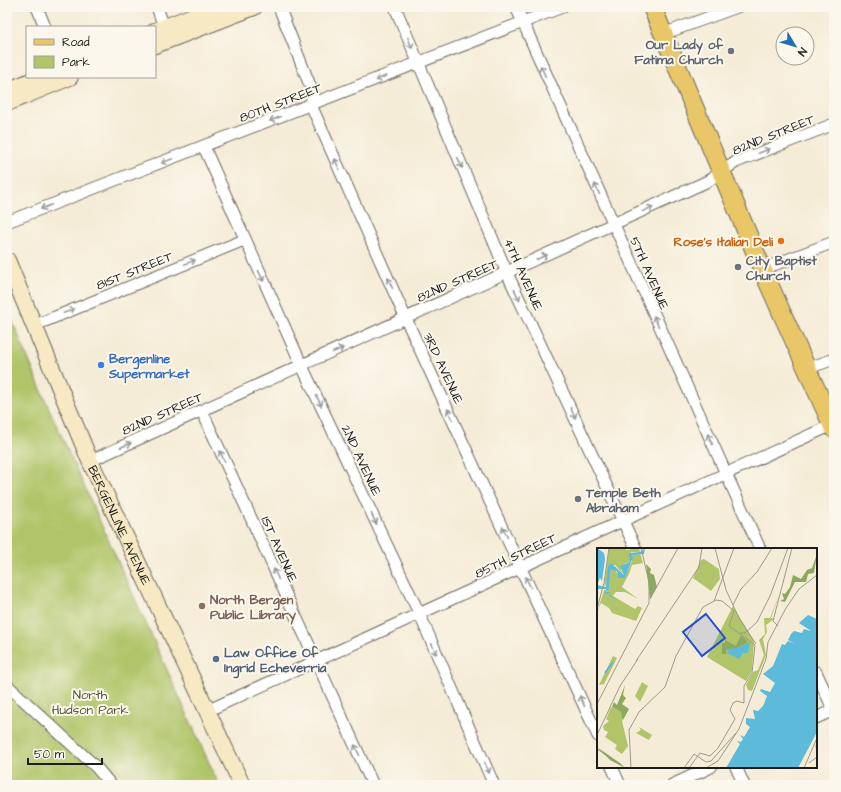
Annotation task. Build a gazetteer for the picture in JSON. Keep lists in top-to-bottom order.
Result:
{
  "streets": {
    "street": [
      "80TH STREET",
      "82ND STREET",
      "81ST STREET",
      "5TH AVENUE",
      "4TH AVENUE",
      "3RD AVENUE",
      "2ND AVENUE",
      "BERGENLINE AVENUE",
      "1ST AVENUE",
      "85TH STREET"
    ]
  },
  "crossings": [
    ["80TH STREET", "5TH AVENUE"],
    ["80TH STREET", "4TH AVENUE"],
    ["80TH STREET", "3RD AVENUE"],
    ["80TH STREET", "2ND AVENUE"],
    ["82ND STREET", "5TH AVENUE"],
    ["82ND STREET", "4TH AVENUE"],
    ["82ND STREET", "3RD AVENUE"],
    ["82ND STREET", "2ND AVENUE"],
    ["82ND STREET", "BERGENLINE AVENUE"],
    ["82ND STREET", "1ST AVENUE"],
    ["81ST STREET", "2ND AVENUE"],
    ["81ST STREET", "BERGENLINE AVENUE"],
    ["5TH AVENUE", "85TH STREET"],
    ["4TH AVENUE", "85TH STREET"],
    ["3RD AVENUE", "85TH STREET"],
    ["2ND AVENUE", "85TH STREET"],
    ["BERGENLINE AVENUE", "85TH STREET"],
    ["1ST AVENUE", "85TH STREET"]
  ],
  "one_way": [
    "80TH STREET",
    "82ND STREET",
    "81ST STREET",
    "5TH AVENUE",
    "4TH AVENUE",
    "3RD AVENUE",
    "2ND AVENUE",
    "1ST AVENUE"
  ],
  "parks": ["North Hudson Park"],
  "places": [
    "Our Lady of Fatima Church",
    "Rose's Italian Deli",
    "City Baptist Church",
    "Bergenline Supermarket",
    "Temple Beth Abraham",
    "North Bergen Public Library",
    "Law Office Of Ingrid Echeverria"
  ],
  "legend": ["Road", "Park"],
  "scale_bar": "50 m",
  "north": "bottom right"
}
